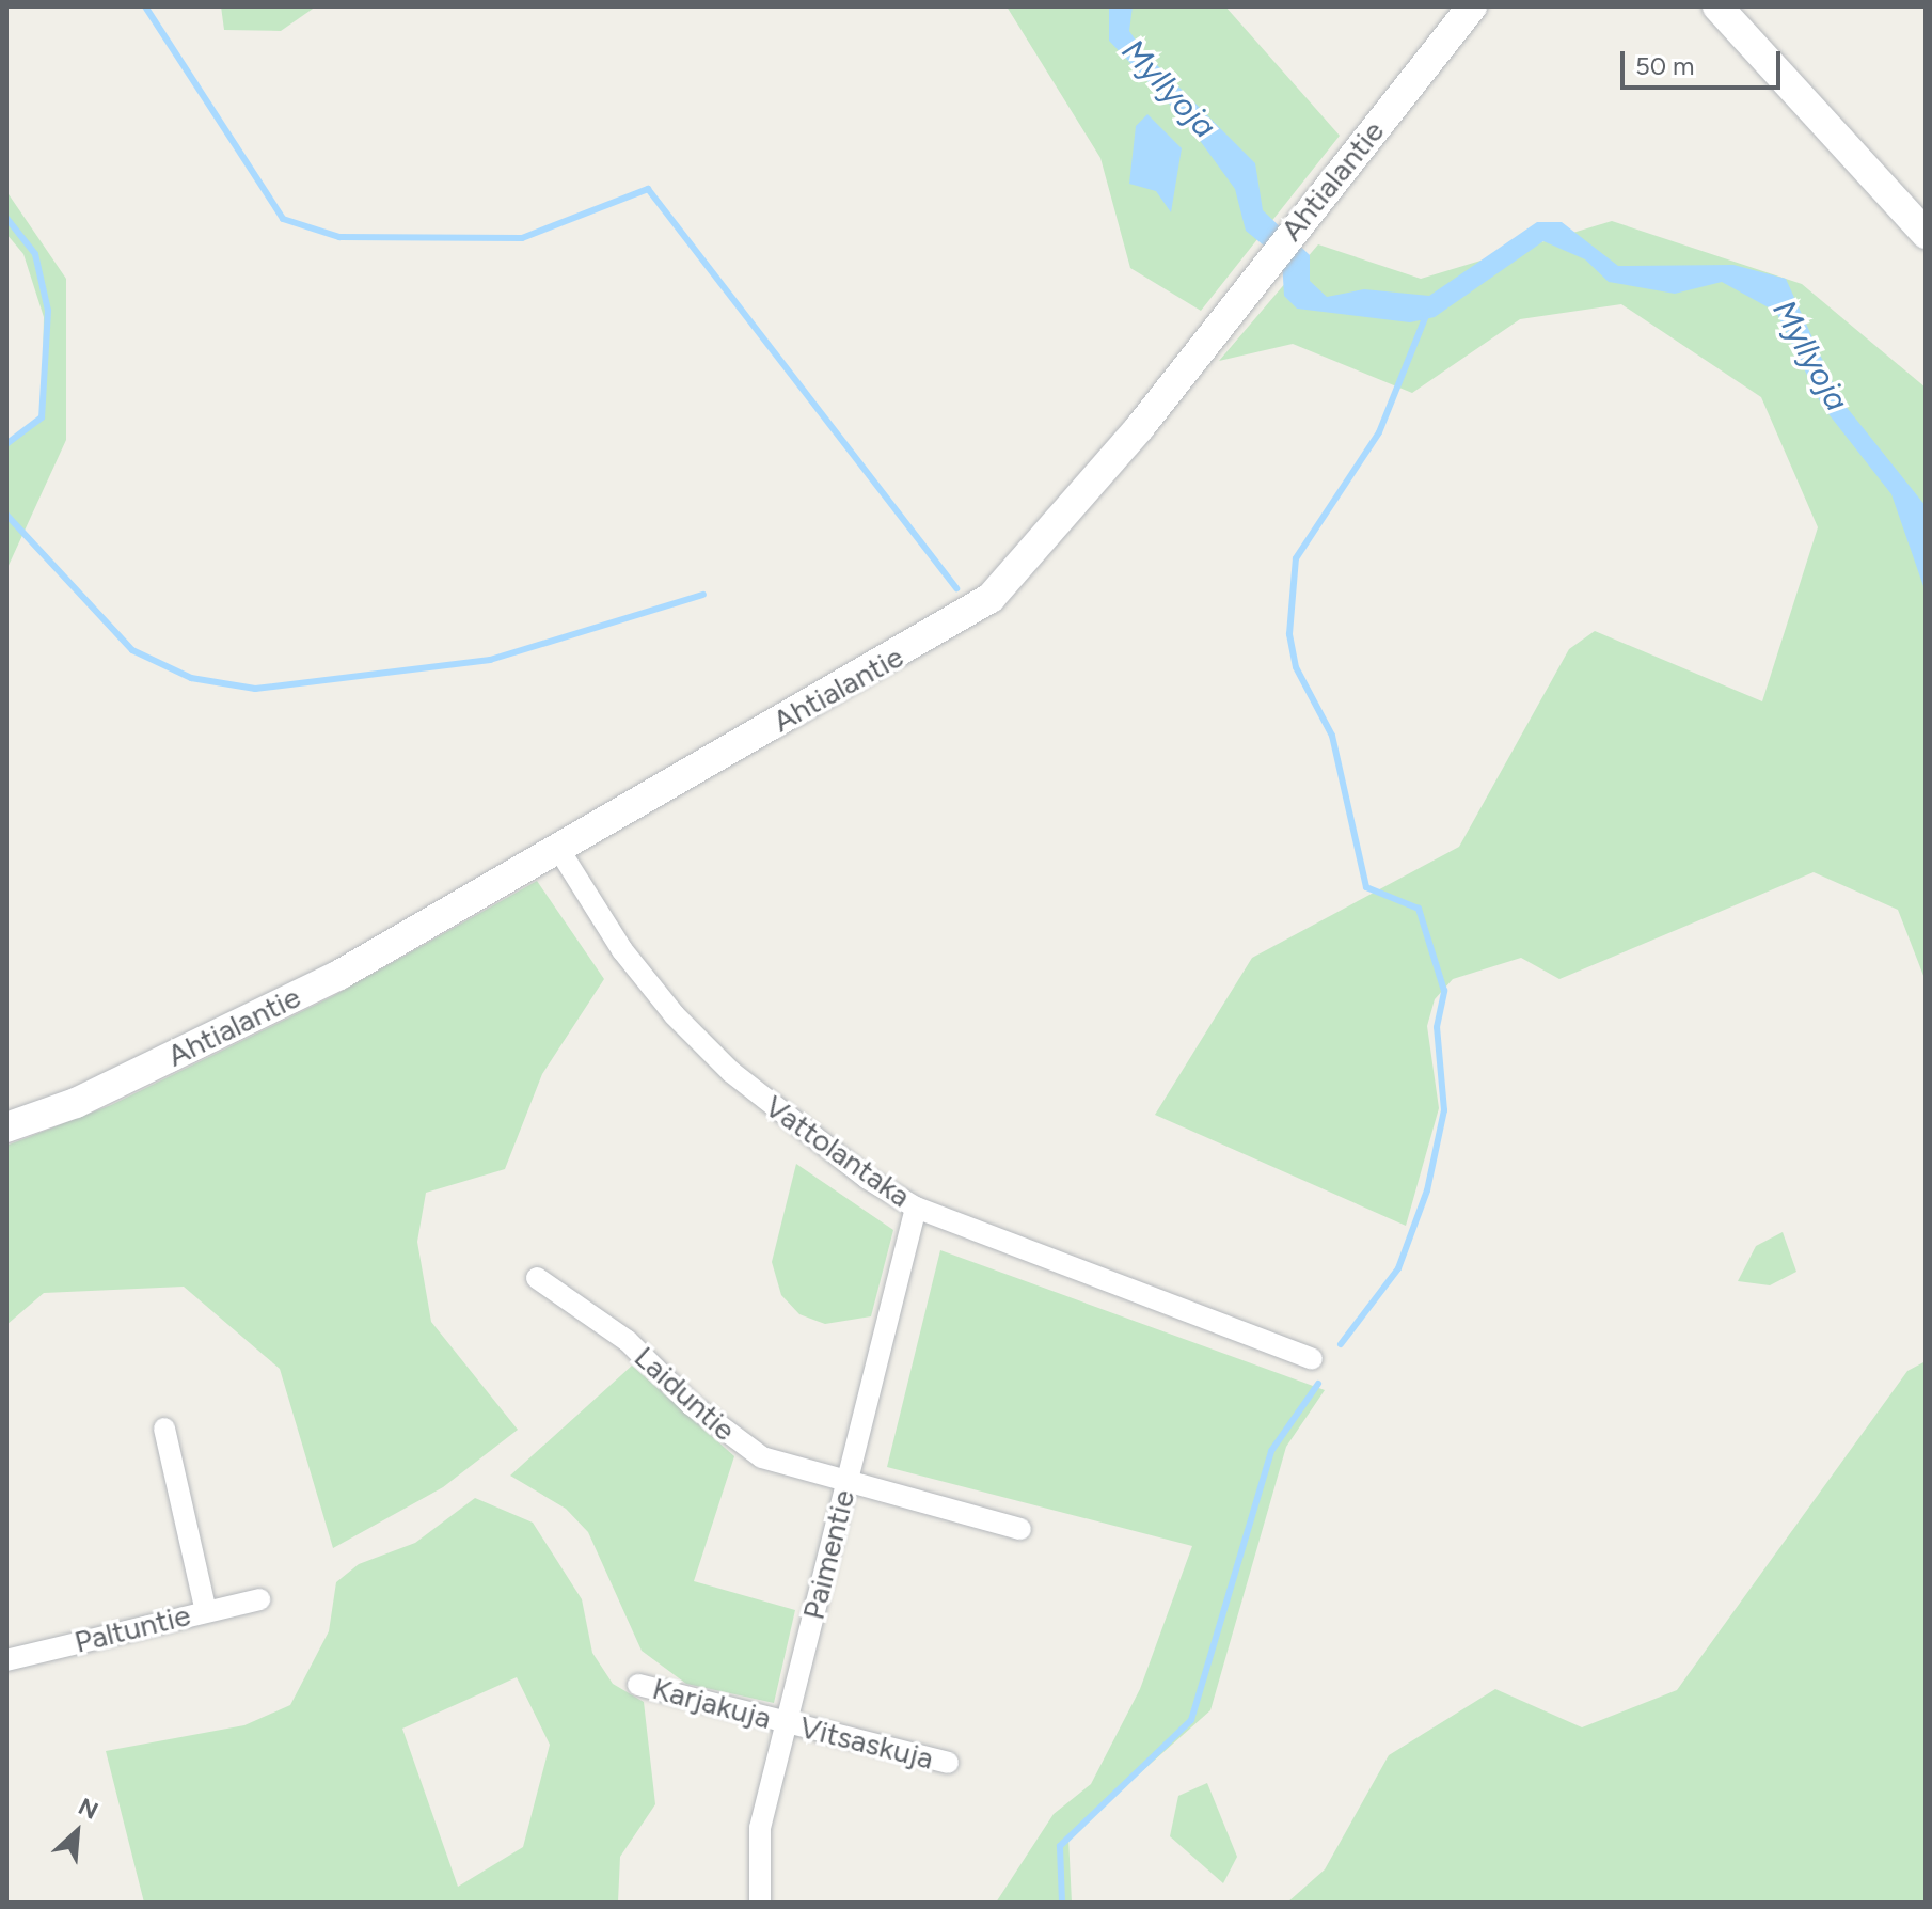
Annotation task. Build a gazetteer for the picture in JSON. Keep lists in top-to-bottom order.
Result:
{
  "streets": {
    "street": [
      "Ahtialantie",
      "Vattolantaka",
      "Laiduntie",
      "Paimentie",
      "Paltuntie",
      "Karjakuja",
      "Vitsaskuja"
    ]
  },
  "crossings": [
    ["Ahtialantie", "Vattolantaka"],
    ["Vattolantaka", "Paimentie"],
    ["Laiduntie", "Paimentie"],
    ["Paimentie", "Karjakuja"],
    ["Paimentie", "Vitsaskuja"],
    ["Karjakuja", "Vitsaskuja"]
  ],
  "water": ["Myllyoja"],
  "scale_bar": "50 m",
  "north": "top right"
}
